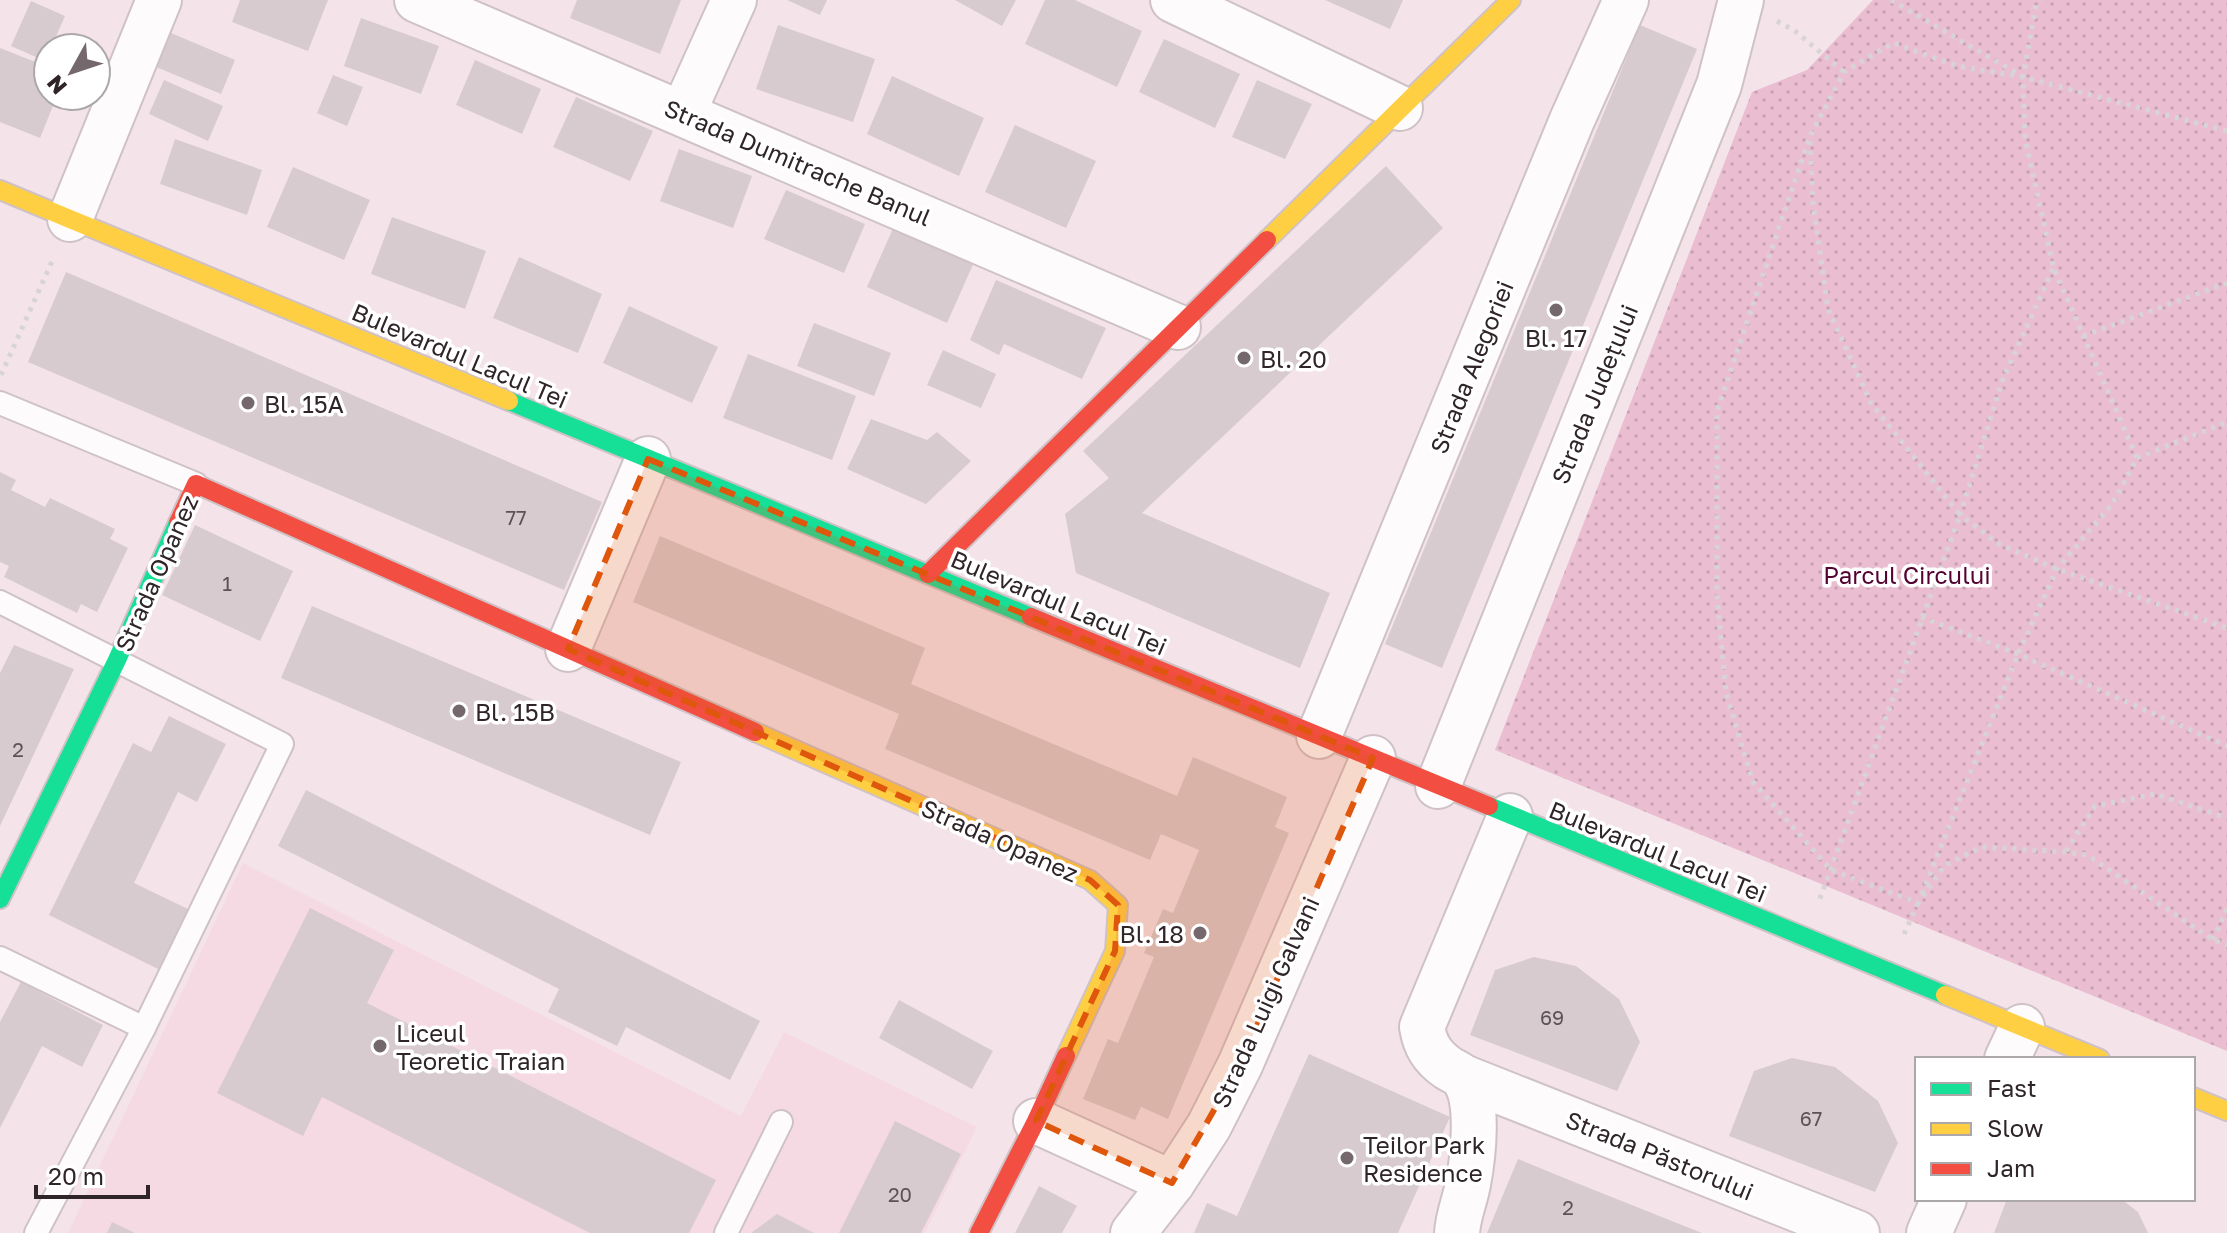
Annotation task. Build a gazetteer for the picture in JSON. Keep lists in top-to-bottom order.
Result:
{
  "streets": {
    "street": [
      "Strada Dumitrache Banul",
      "Bulevardul Lacul Tei",
      "Strada Alegoriei",
      "Strada Județului",
      "Strada Opanez",
      "Strada Luigi Galvani",
      "Strada Păstorului"
    ]
  },
  "crossings": [
    ["Bulevardul Lacul Tei", "Strada Alegoriei"],
    ["Bulevardul Lacul Tei", "Strada Județului"],
    ["Bulevardul Lacul Tei", "Strada Luigi Galvani"],
    ["Bulevardul Lacul Tei", "Strada Păstorului"]
  ],
  "parks": ["Parcul Circului"],
  "places": [
    "Bl. 17",
    "Bl. 20",
    "Bl. 15A",
    "Bl. 15B",
    "Bl. 18",
    "Liceul Teoretic Traian",
    "Teilor Park Residence"
  ],
  "house_numbers": [
    "77",
    "1",
    "2",
    "69",
    "67",
    "20",
    "2"
  ],
  "legend": ["Fast", "Slow", "Jam"],
  "scale_bar": "20 m",
  "north": "bottom left"
}
